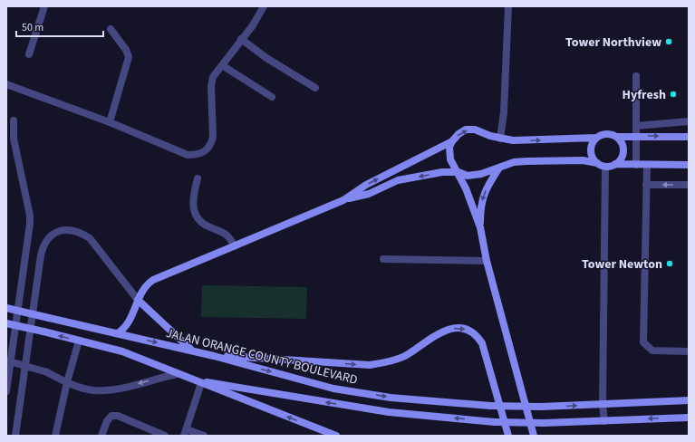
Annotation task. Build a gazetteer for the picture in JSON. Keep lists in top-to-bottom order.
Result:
{
  "streets": {
    "main road": ["JALAN ORANGE COUNTY BOULEVARD"]
  },
  "places": ["Tower Northview", "Hyfresh", "Tower Newton"],
  "scale_bar": "50 m"
}
